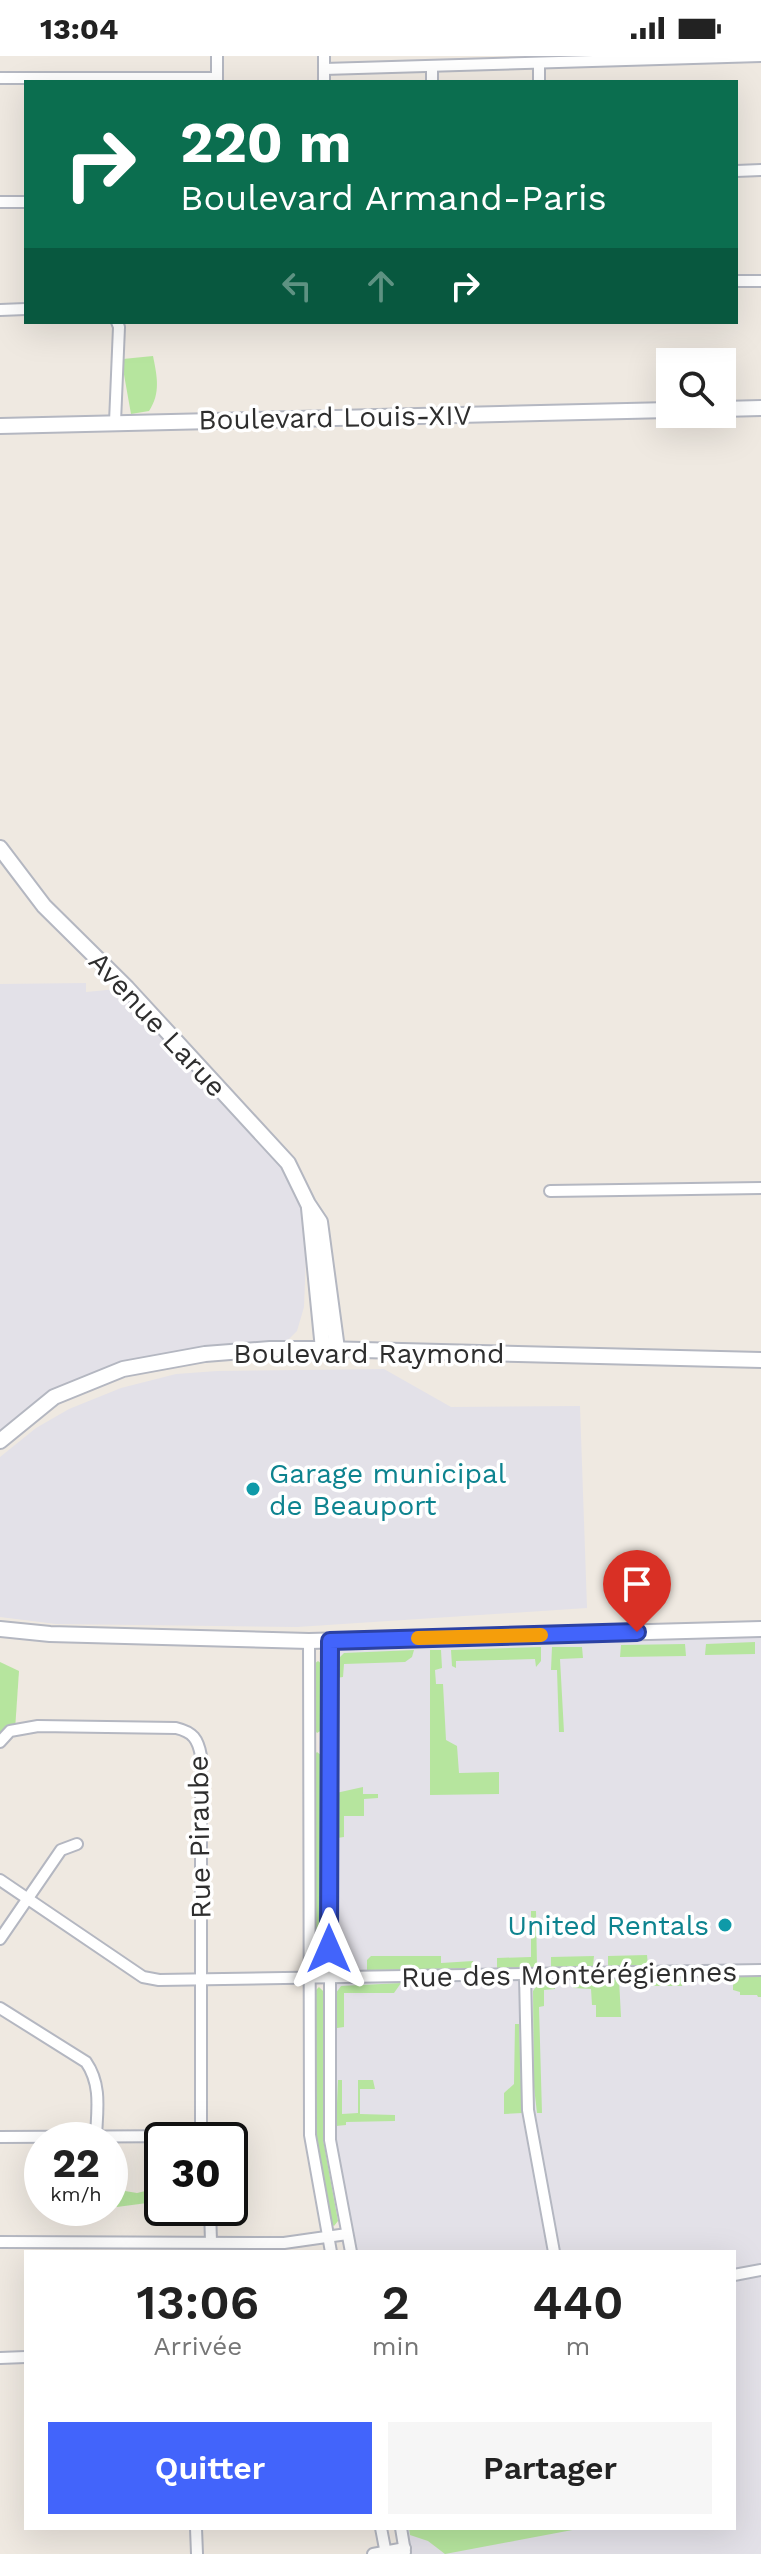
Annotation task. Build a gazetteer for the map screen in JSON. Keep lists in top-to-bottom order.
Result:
{
  "streets": {
    "street": [
      "Boulevard Louis-XIV",
      "Avenue Larue",
      "Boulevard Raymond",
      "Rue Piraube",
      "Rue des Montérégiennes"
    ]
  },
  "crossings": [
    ["Avenue Larue", "Boulevard Raymond"],
    ["Rue Piraube", "Rue des Montérégiennes"]
  ],
  "places": ["Garage municipal de Beauport", "United Rentals"],
  "page": {
    "status": "13:04",
    "turn": ["220 m", "Boulevard Armand-Paris"],
    "speed": "22 km/h",
    "limit": "30",
    "eta": [
      "13:06",
      "Arrivée",
      "2",
      "min",
      "440",
      "m"
    ],
    "buttons": ["Quitter", "Partager"]
  }
}
